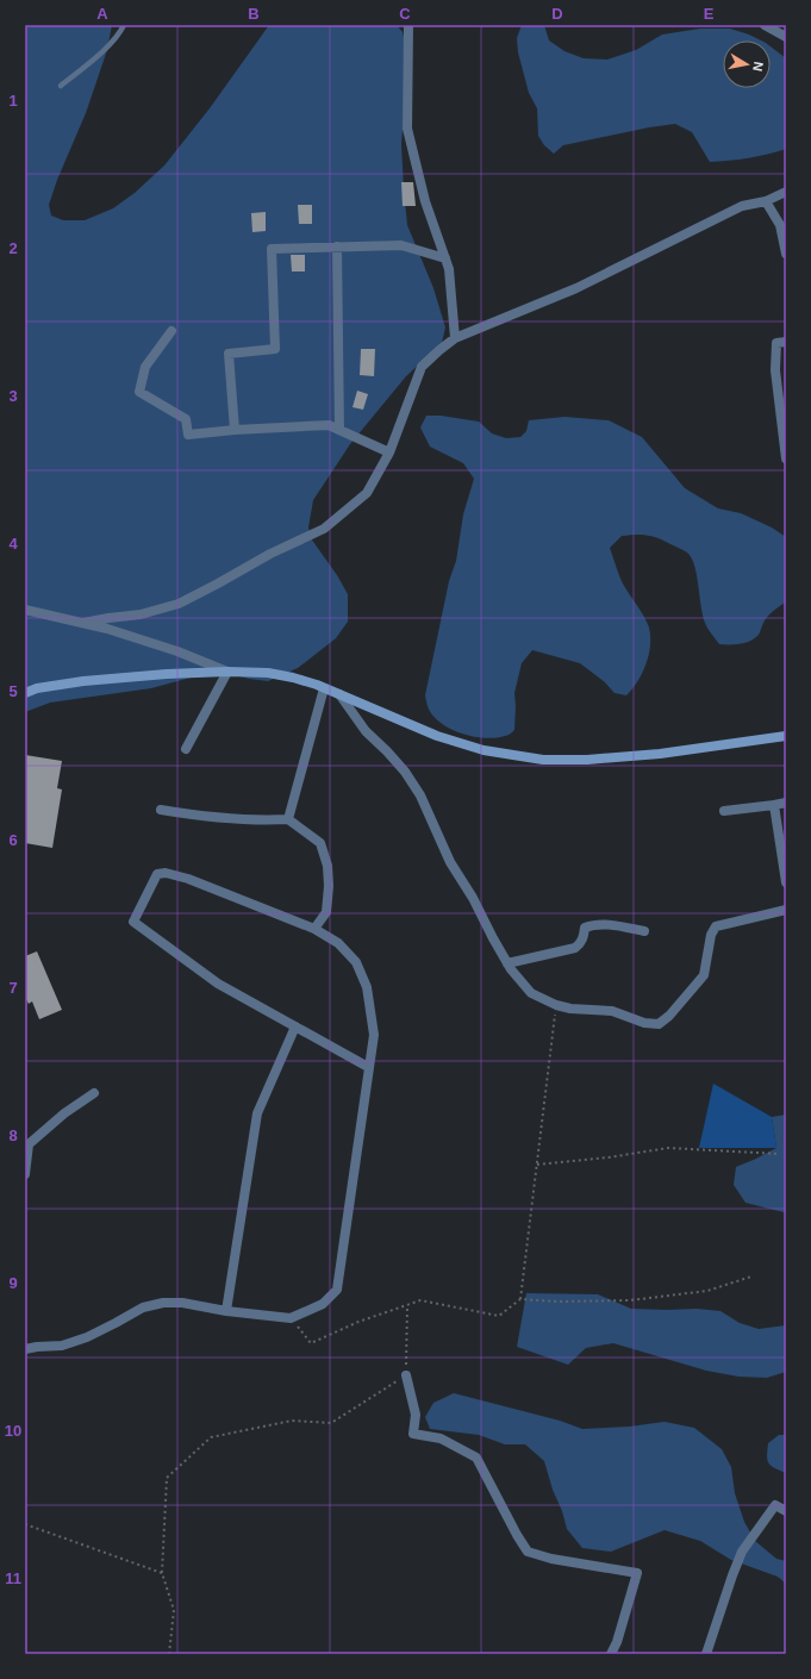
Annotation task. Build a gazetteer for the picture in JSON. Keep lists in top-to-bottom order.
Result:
{
  "north": "right",
  "grid": {
    "columns": [
      "A",
      "B",
      "C",
      "D",
      "E"
    ],
    "rows": [
      "1",
      "2",
      "3",
      "4",
      "5",
      "6",
      "7",
      "8",
      "9",
      "10",
      "11"
    ]
  }
}
